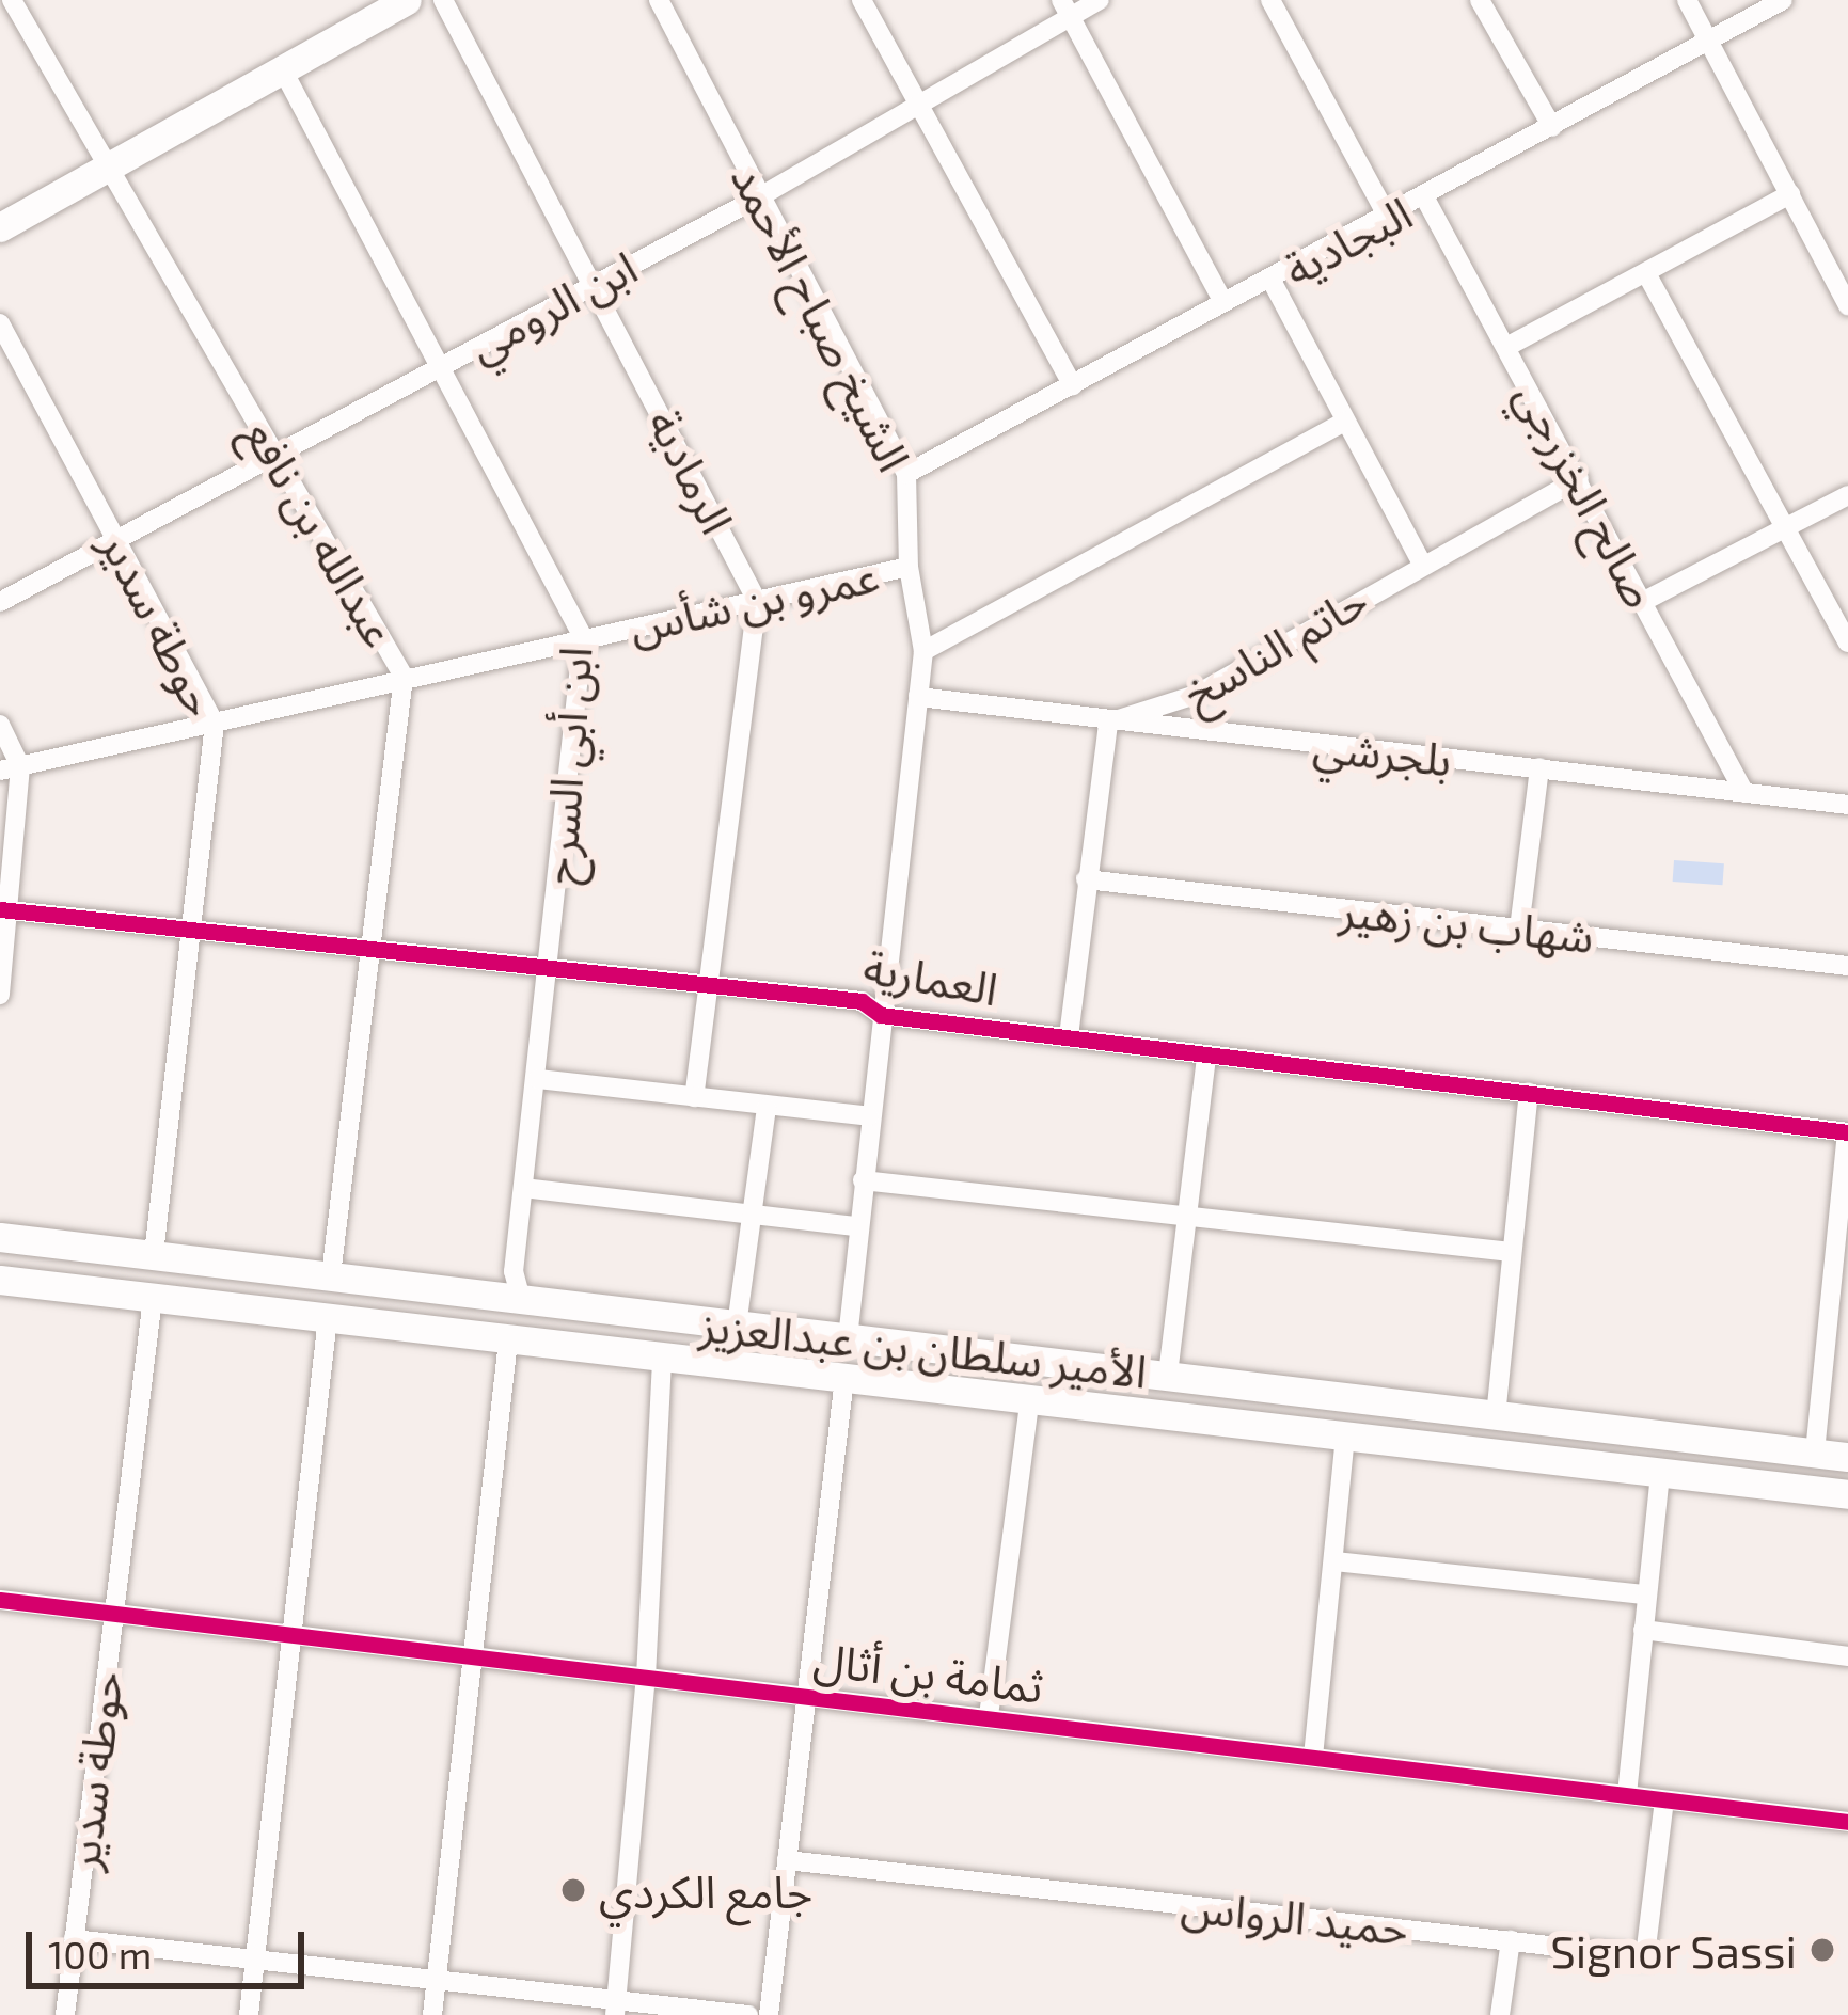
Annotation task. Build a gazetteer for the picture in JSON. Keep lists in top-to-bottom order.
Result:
{
  "streets": {
    "street": [
      "البجادية",
      "ابن الرومي",
      "الشيخ صباح الأحمد",
      "الرمادية",
      "صالح الخزرجي",
      "عبدالله بن نافع",
      "عمرو بن شأس",
      "حوطة سدير",
      "حاتم الناسخ",
      "بلجرشي",
      "ابن أبي السرح",
      "شهاب بن زهير",
      "العمارية",
      "الأمير سلطان بن عبدالعزيز",
      "ثمامة بن أثال",
      "حميد الرواس"
    ]
  },
  "crossings": [
    ["البجادية", "الشيخ صباح الأحمد"],
    ["البجادية", "صالح الخزرجي"],
    ["ابن الرومي", "الشيخ صباح الأحمد"],
    ["ابن الرومي", "الرمادية"],
    ["ابن الرومي", "عبدالله بن نافع"],
    ["ابن الرومي", "حوطة سدير"],
    ["ابن الرومي", "ابن أبي السرح"],
    ["الشيخ صباح الأحمد", "عمرو بن شأس"],
    ["الشيخ صباح الأحمد", "بلجرشي"],
    ["الشيخ صباح الأحمد", "العمارية"],
    ["الشيخ صباح الأحمد", "الأمير سلطان بن عبدالعزيز"],
    ["الرمادية", "عمرو بن شأس"],
    ["صالح الخزرجي", "حاتم الناسخ"],
    ["صالح الخزرجي", "بلجرشي"],
    ["عبدالله بن نافع", "عمرو بن شأس"],
    ["عبدالله بن نافع", "العمارية"],
    ["عبدالله بن نافع", "الأمير سلطان بن عبدالعزيز"],
    ["عمرو بن شأس", "حوطة سدير"],
    ["عمرو بن شأس", "ابن أبي السرح"],
    ["حوطة سدير", "العمارية"],
    ["حوطة سدير", "الأمير سلطان بن عبدالعزيز"],
    ["حوطة سدير", "ثمامة بن أثال"],
    ["حاتم الناسخ", "بلجرشي"],
    ["ابن أبي السرح", "العمارية"],
    ["ابن أبي السرح", "الأمير سلطان بن عبدالعزيز"],
    ["ثمامة بن أثال", "حميد الرواس"]
  ],
  "places": ["جامع الكردي", "Signor Sassi"],
  "scale_bar": "100 m"
}
